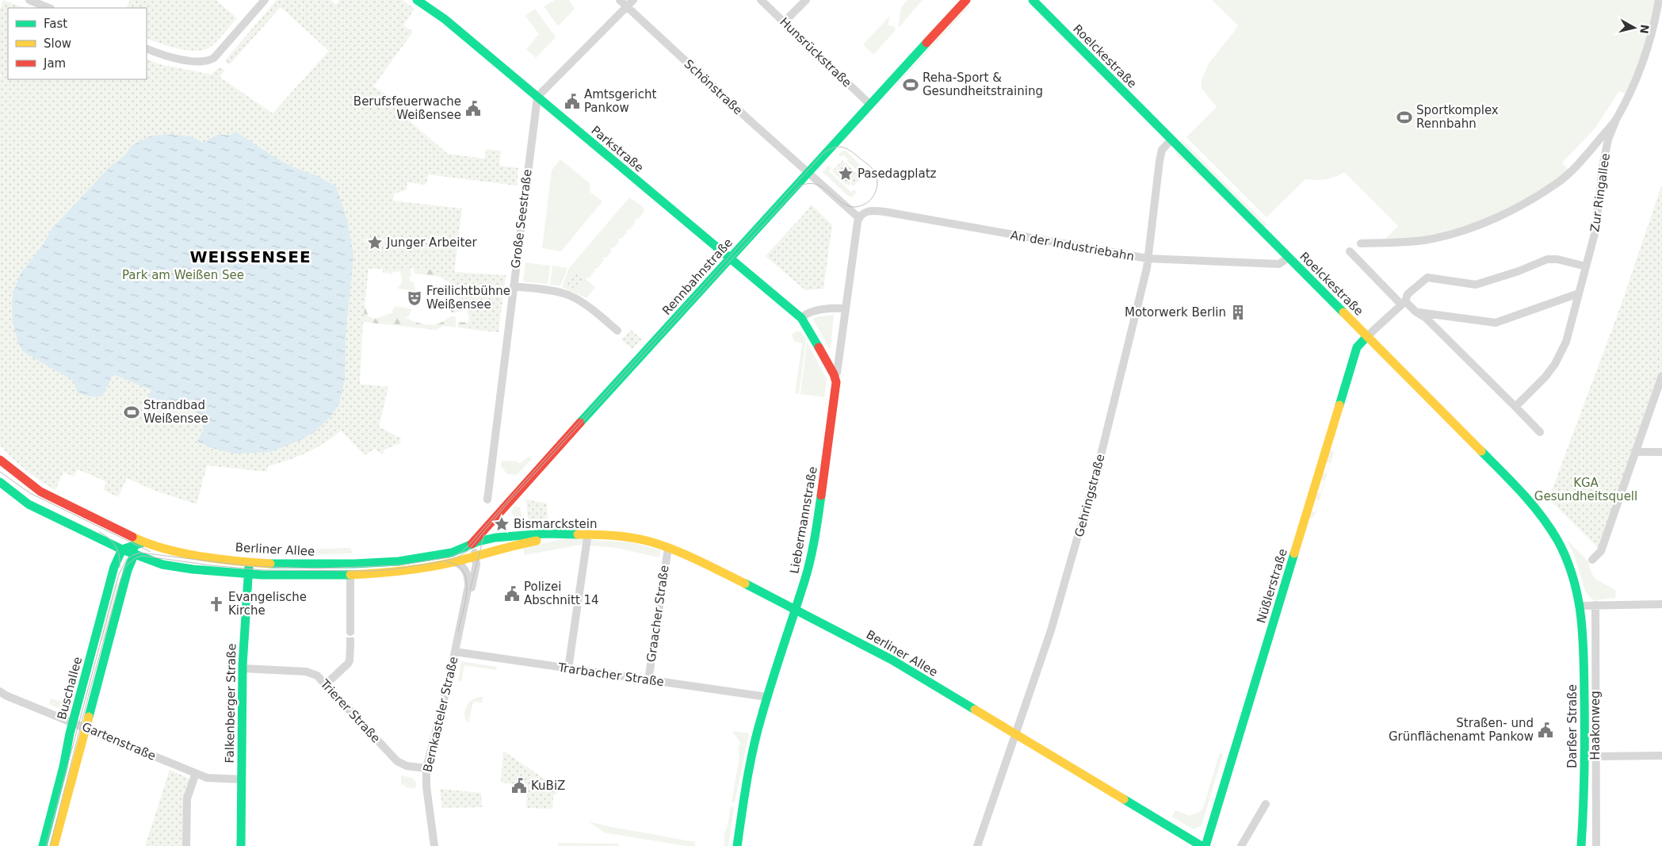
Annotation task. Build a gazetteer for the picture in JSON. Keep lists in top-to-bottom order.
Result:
{
  "streets": {
    "main road": [
      "Roelckestraße",
      "Parkstraße",
      "Rennbahnstraße",
      "Liebermannstraße",
      "Berliner Allee",
      "Nüßlerstraße",
      "Buschallee",
      "Falkenberger Straße",
      "Darßer Straße"
    ],
    "street": [
      "Hunsrückstraße",
      "Schönstraße",
      "Zur Ringallee",
      "Große Seestraße",
      "An der Industriebahn",
      "Gehringstraße",
      "Graacher Straße",
      "Trarbacher Straße",
      "Trierer Straße",
      "Bernkasteler Straße",
      "Haakonweg",
      "Gartenstraße"
    ]
  },
  "crossings": [
    ["Hunsrückstraße", "Rennbahnstraße"],
    ["Roelckestraße", "An der Industriebahn"],
    ["Roelckestraße", "Gehringstraße"],
    ["Roelckestraße", "Nüßlerstraße"],
    ["Roelckestraße", "Darßer Straße"],
    ["Schönstraße", "Rennbahnstraße"],
    ["Parkstraße", "Große Seestraße"],
    ["Parkstraße", "Rennbahnstraße"],
    ["Parkstraße", "Liebermannstraße"],
    ["An der Industriebahn", "Gehringstraße"],
    ["An der Industriebahn", "Liebermannstraße"],
    ["Rennbahnstraße", "Berliner Allee"],
    ["Rennbahnstraße", "Bernkasteler Straße"],
    ["Gehringstraße", "Berliner Allee"],
    ["Liebermannstraße", "Berliner Allee"],
    ["Liebermannstraße", "Trarbacher Straße"],
    ["Berliner Allee", "Graacher Straße"],
    ["Berliner Allee", "Buschallee"],
    ["Berliner Allee", "Falkenberger Straße"],
    ["Berliner Allee", "Bernkasteler Straße"],
    ["Graacher Straße", "Trarbacher Straße"],
    ["Trarbacher Straße", "Bernkasteler Straße"],
    ["Buschallee", "Gartenstraße"],
    ["Falkenberger Straße", "Trierer Straße"],
    ["Falkenberger Straße", "Gartenstraße"],
    ["Trierer Straße", "Bernkasteler Straße"]
  ],
  "districts": ["WEISSENSEE"],
  "parks": ["Park am Weißen See", "KGA Gesundheitsquell"],
  "places": {
    "sports": ["Reha-Sport & Gesundheitstraining", "Sportkomplex Rennbahn", "Strandbad Weißensee"],
    "public building": [
      "Amtsgericht Pankow",
      "Berufsfeuerwache Weißensee",
      "Polizei Abschnitt 14",
      "Straßen- und Grünflächenamt Pankow",
      "KuBiZ"
    ],
    "place": ["Pasedagplatz", "Junger Arbeiter", "Bismarckstein"],
    "theatre": ["Freilichtbühne Weißensee"],
    "building": ["Motorwerk Berlin"],
    "church": ["Evangelische Kirche"]
  },
  "legend": ["Fast", "Slow", "Jam"],
  "north": "right"
}
